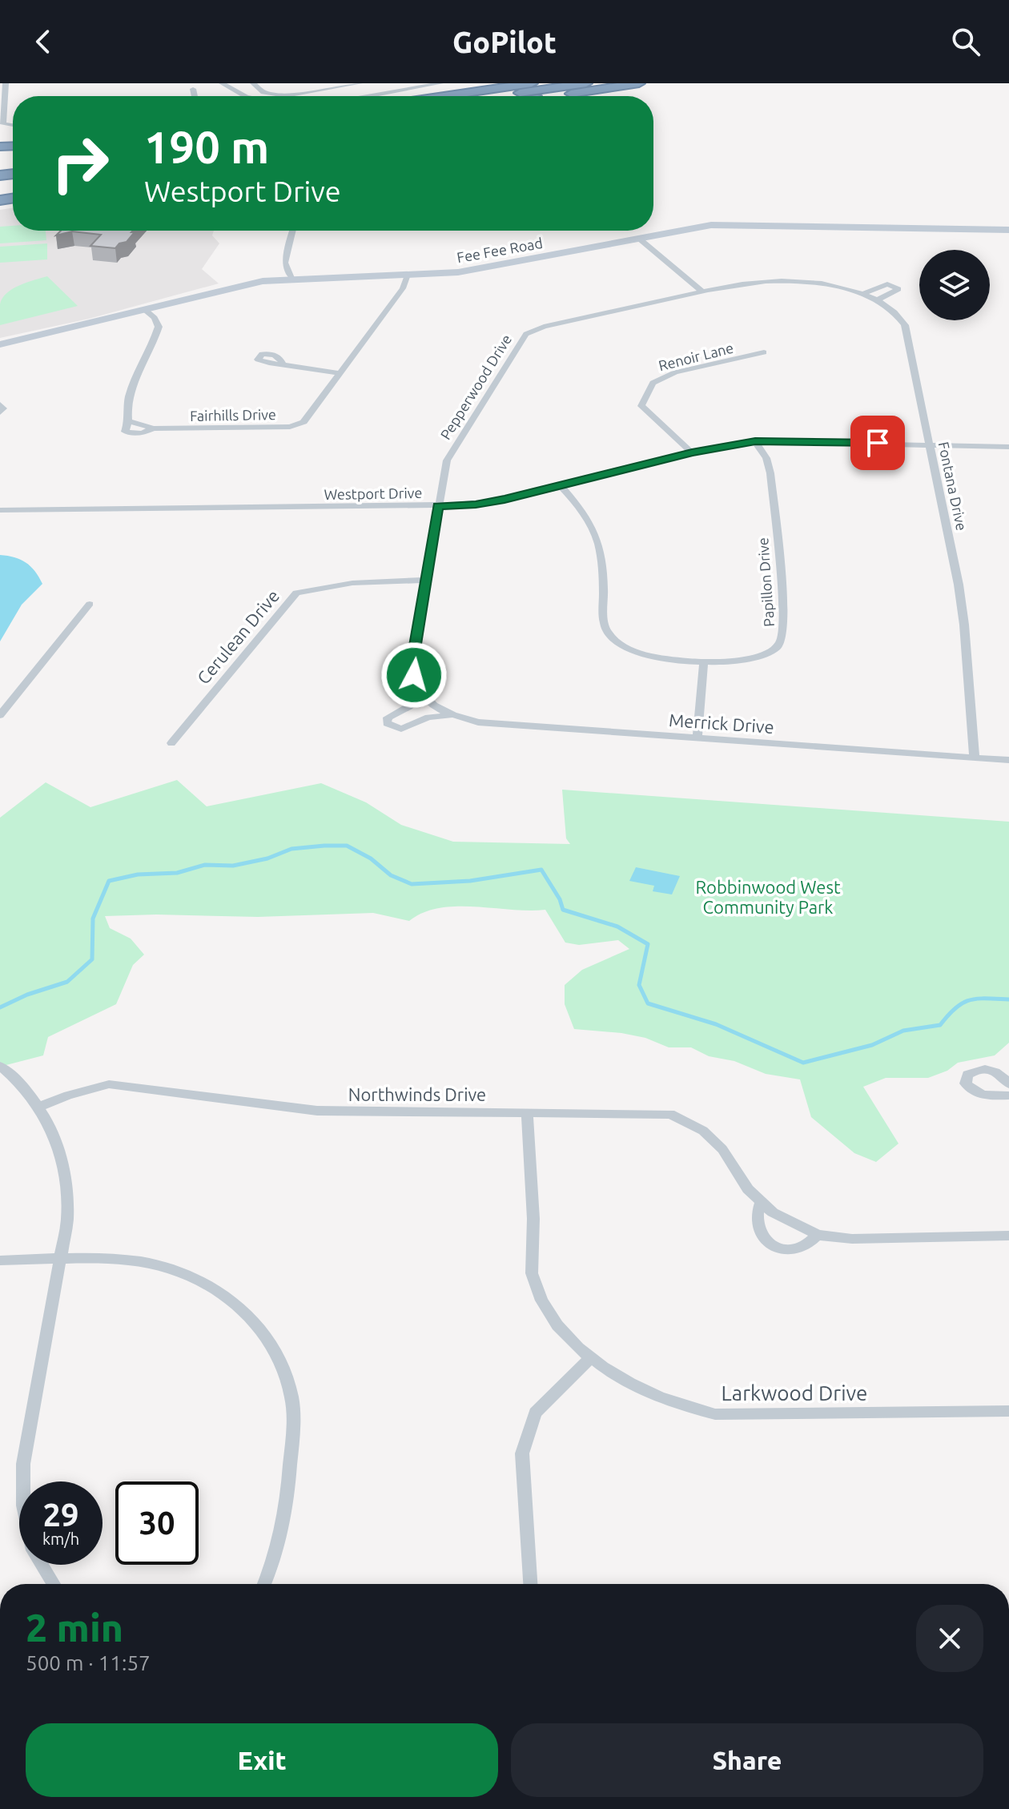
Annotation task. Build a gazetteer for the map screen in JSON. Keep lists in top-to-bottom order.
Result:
{
  "streets": {
    "street": [
      "Fee Fee Road",
      "Renoir Lane",
      "Pepperwood Drive",
      "Fairhills Drive",
      "Fontana Drive",
      "Westport Drive",
      "Papillon Drive",
      "Cerulean Drive",
      "Merrick Drive",
      "Northwinds Drive",
      "Larkwood Drive"
    ]
  },
  "crossings": [
    ["Fee Fee Road", "Fairhills Drive"],
    ["Renoir Lane", "Westport Drive"],
    ["Pepperwood Drive", "Fontana Drive"],
    ["Pepperwood Drive", "Westport Drive"],
    ["Pepperwood Drive", "Cerulean Drive"],
    ["Pepperwood Drive", "Merrick Drive"],
    ["Fontana Drive", "Westport Drive"],
    ["Fontana Drive", "Merrick Drive"],
    ["Westport Drive", "Papillon Drive"],
    ["Northwinds Drive", "Larkwood Drive"]
  ],
  "parks": ["Robbinwood West Community Park"],
  "page": {
    "header": "GoPilot",
    "turn": ["190 m", "Westport Drive"],
    "speed": "29 km/h",
    "limit": "30",
    "heading": ["2 min", "500 m · 11:57"],
    "buttons": ["Exit", "Share"]
  }
}
